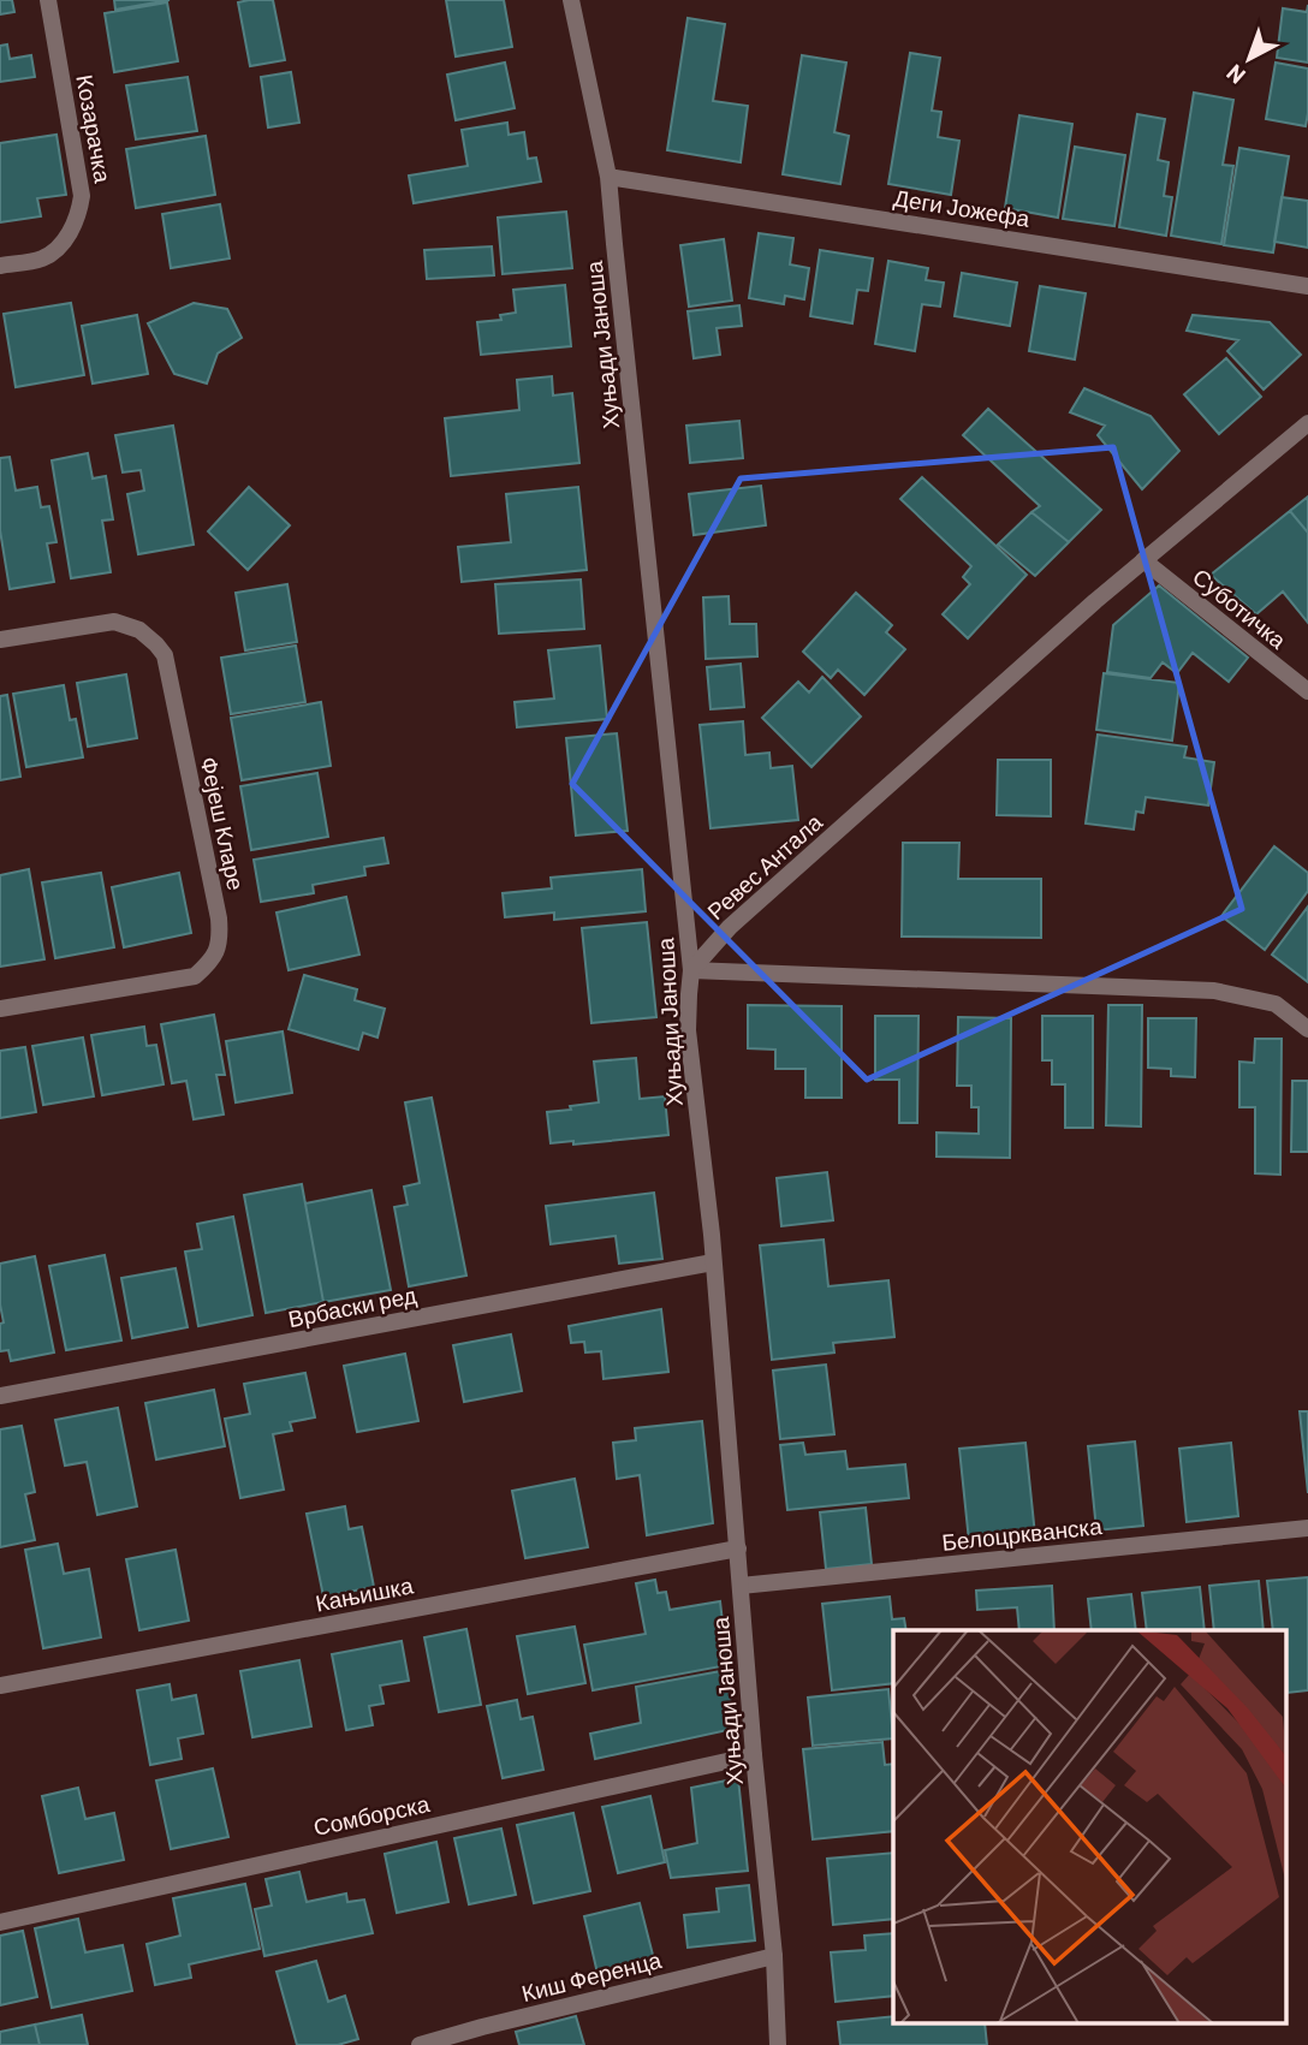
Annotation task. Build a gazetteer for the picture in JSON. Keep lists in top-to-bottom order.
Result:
{
  "streets": {
    "street": [
      "Козарачка",
      "Деги Јожефа",
      "Хуњади Јаноша",
      "Суботичка",
      "Фејеш Кларе",
      "Ревес Антала",
      "Врбаски ред",
      "Белоцркванска",
      "Кањишка",
      "Сомборска",
      "Киш Ференца"
    ]
  },
  "crossings": [
    ["Деги Јожефа", "Хуњади Јаноша"],
    ["Хуњади Јаноша", "Ревес Антала"],
    ["Хуњади Јаноша", "Врбаски ред"],
    ["Хуњади Јаноша", "Белоцркванска"],
    ["Хуњади Јаноша", "Кањишка"],
    ["Хуњади Јаноша", "Сомборска"],
    ["Хуњади Јаноша", "Киш Ференца"],
    ["Суботичка", "Ревес Антала"]
  ],
  "north": "bottom left"
}
